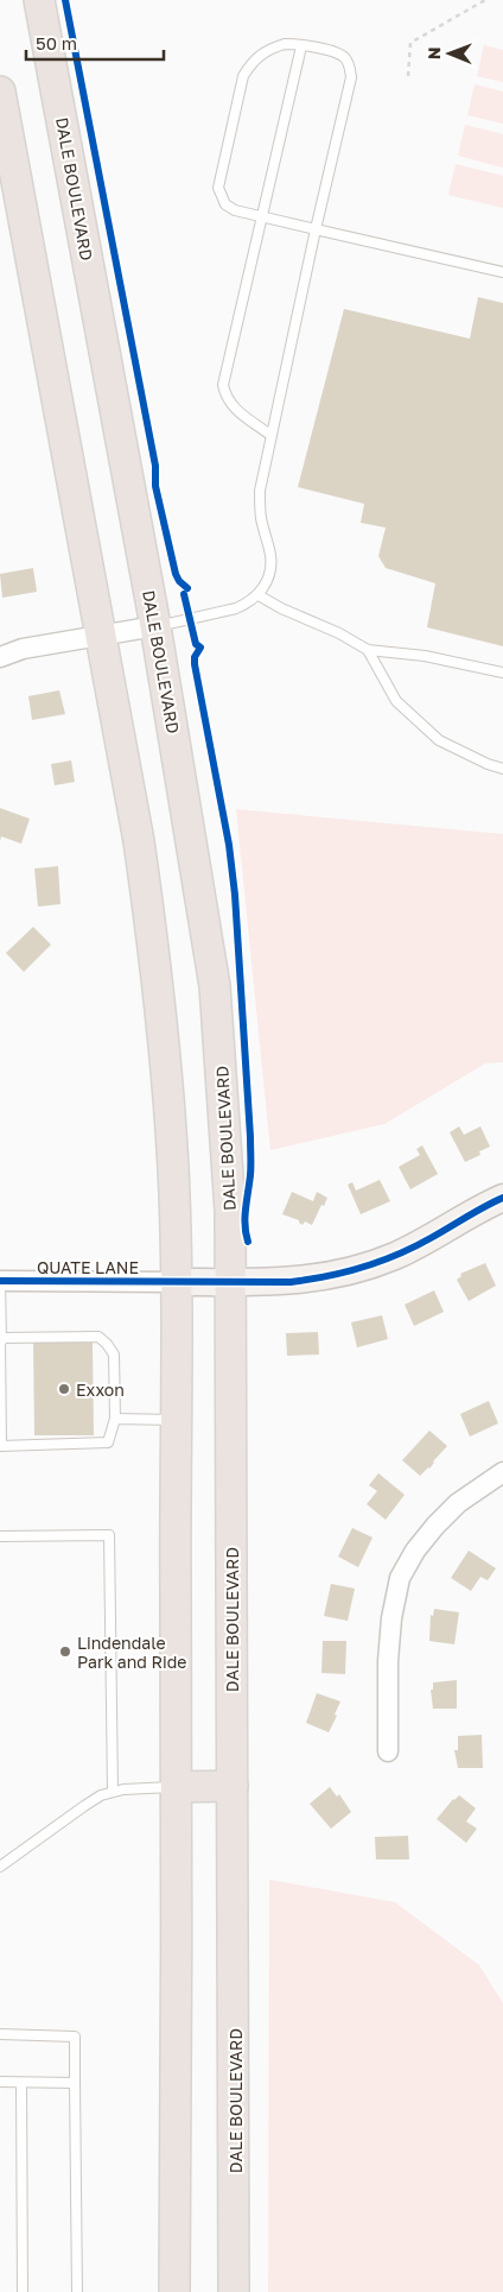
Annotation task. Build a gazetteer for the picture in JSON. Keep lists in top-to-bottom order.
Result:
{
  "streets": {
    "main road": ["DALE BOULEVARD"],
    "street": ["QUATE LANE"]
  },
  "places": ["Exxon", "Lindendale Park and Ride"],
  "scale_bar": "50 m",
  "north": "left"
}
